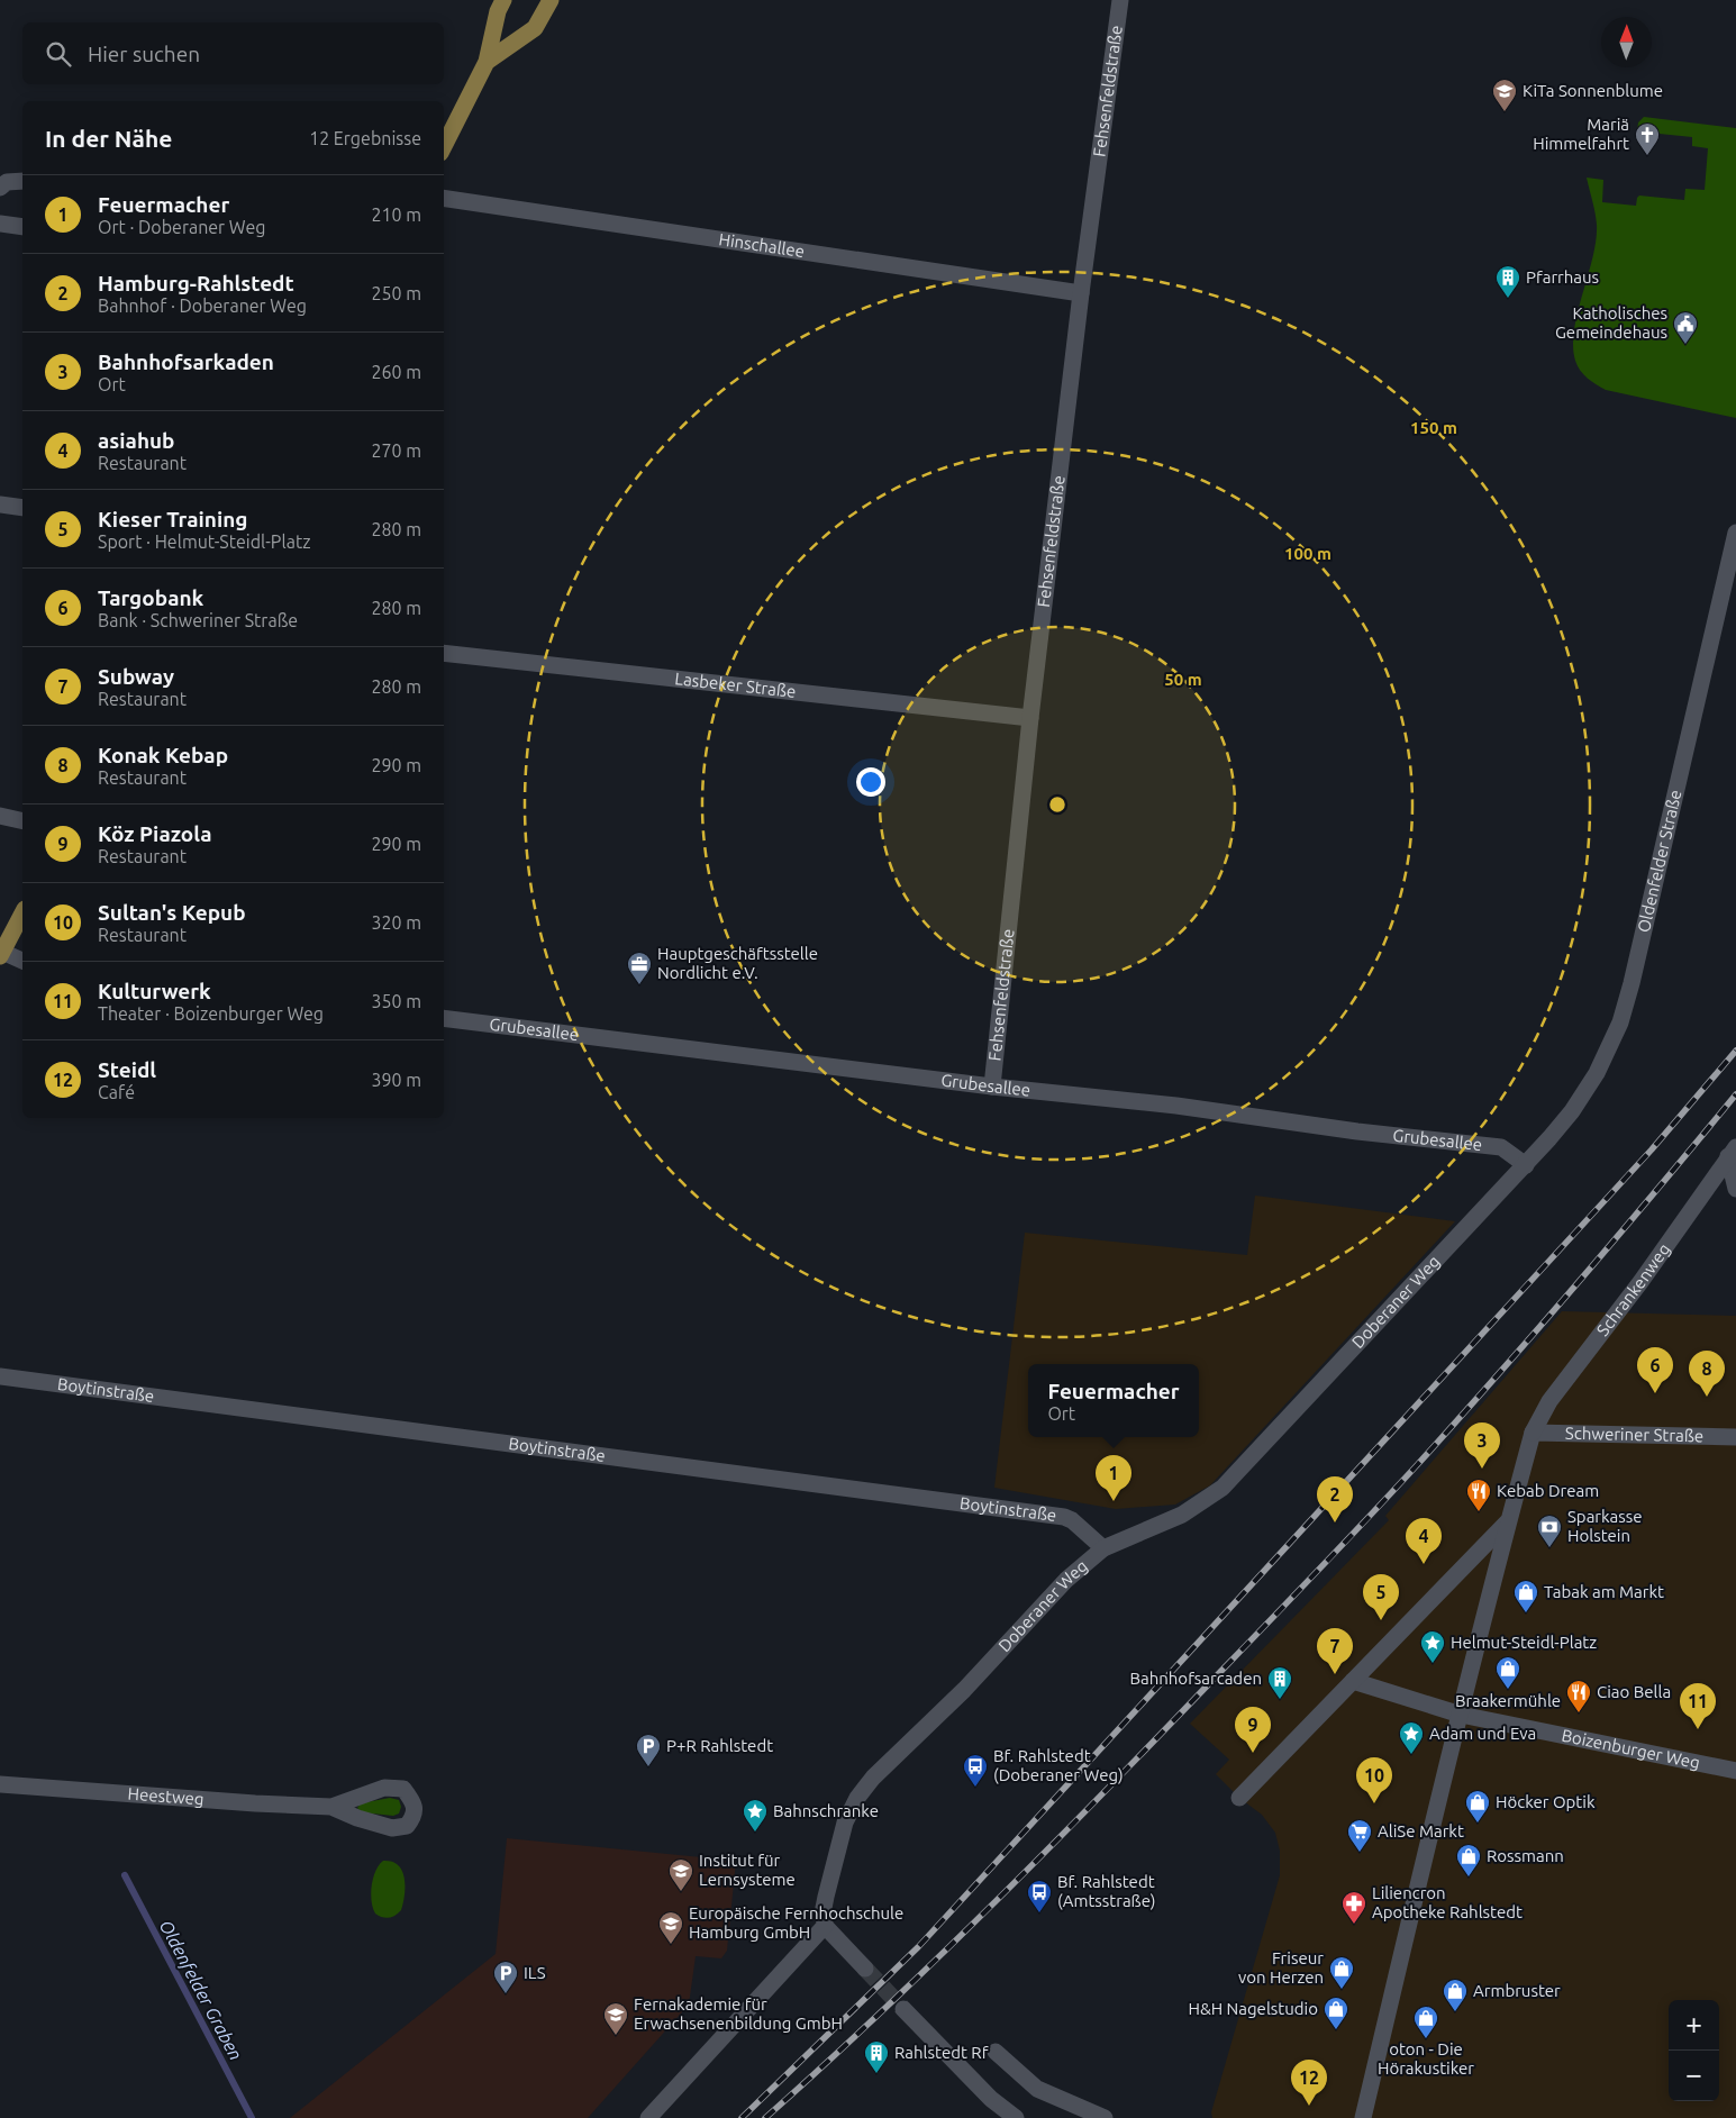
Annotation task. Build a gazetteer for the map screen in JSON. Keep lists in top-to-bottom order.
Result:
{
  "streets": {
    "street": [
      "Fehsenfeldstraße",
      "Hinschallee",
      "Lasbeker Straße",
      "Oldenfelder Straße",
      "Grubesallee",
      "Schrankenweg",
      "Doberaner Weg",
      "Boytinstraße",
      "Schweriner Straße",
      "Boizenburger Weg",
      "Heestweg"
    ]
  },
  "crossings": [
    ["Fehsenfeldstraße", "Hinschallee"],
    ["Fehsenfeldstraße", "Lasbeker Straße"],
    ["Fehsenfeldstraße", "Grubesallee"],
    ["Oldenfelder Straße", "Grubesallee"],
    ["Oldenfelder Straße", "Doberaner Weg"],
    ["Grubesallee", "Doberaner Weg"],
    ["Schrankenweg", "Schweriner Straße"],
    ["Schrankenweg", "Boizenburger Weg"],
    ["Doberaner Weg", "Boytinstraße"]
  ],
  "water": ["Oldenfelder Graben"],
  "places": {
    "school or university": [
      "KiTa Sonnenblume",
      "Institut für Lernsysteme",
      "Europäische Fernhochschule Hamburg GmbH",
      "Fernakademie für Erwachsenenbildung GmbH"
    ],
    "church": ["Mariä Himmelfahrt"],
    "building": ["Pfarrhaus", "Bahnhofsarcaden", "Rahlstedt Rf"],
    "public building": ["Katholisches Gemeindehaus"],
    "office": ["Hauptgeschäftsstelle Nordlicht e.V."],
    "restaurant": ["Kebab Dream", "Ciao Bella"],
    "bank": ["Sparkasse Holstein"],
    "shop": [
      "Tabak am Markt",
      "Braakermühle",
      "Höcker Optik",
      "Rossmann",
      "Friseur von Herzen",
      "Armbruster",
      "H&H Nagelstudio",
      "oton - Die Hörakustiker"
    ],
    "place": ["Helmut-Steidl-Platz", "Adam und Eva", "Bahnschranke"],
    "parking": ["P+R Rahlstedt", "ILS"],
    "bus stop": ["Bf. Rahlstedt (Doberaner Weg)", "Bf. Rahlstedt (Amtsstraße)"],
    "supermarket": ["AliSe Markt"],
    "pharmacy": ["Liliencron Apotheke Rahlstedt"]
  },
  "north": "top",
  "page": {
    "search": "Hier suchen",
    "heading": ["In der Nähe", "12 Ergebnisse"],
    "list": [
      {
        "mark": "1",
        "name": "Feuermacher",
        "note": "Ort · Doberaner Weg",
        "value": "210 m"
      },
      {
        "mark": "2",
        "name": "Hamburg-Rahlstedt",
        "note": "Bahnhof · Doberaner Weg",
        "value": "250 m"
      },
      {
        "mark": "3",
        "name": "Bahnhofsarkaden",
        "note": "Ort",
        "value": "260 m"
      },
      {
        "mark": "4",
        "name": "asiahub",
        "note": "Restaurant",
        "value": "270 m"
      },
      {
        "mark": "5",
        "name": "Kieser Training",
        "note": "Sport · Helmut-Steidl-Platz",
        "value": "280 m"
      },
      {
        "mark": "6",
        "name": "Targobank",
        "note": "Bank · Schweriner Straße",
        "value": "280 m"
      },
      {
        "mark": "7",
        "name": "Subway",
        "note": "Restaurant",
        "value": "280 m"
      },
      {
        "mark": "8",
        "name": "Konak Kebap",
        "note": "Restaurant",
        "value": "290 m"
      },
      {
        "mark": "9",
        "name": "Köz Piazola",
        "note": "Restaurant",
        "value": "290 m"
      },
      {
        "mark": "10",
        "name": "Sultan's Kepub",
        "note": "Restaurant",
        "value": "320 m"
      },
      {
        "mark": "11",
        "name": "Kulturwerk",
        "note": "Theater · Boizenburger Weg",
        "value": "350 m"
      },
      {
        "mark": "12",
        "name": "Steidl",
        "note": "Café",
        "value": "390 m"
      }
    ],
    "pins": [
      "6",
      "8",
      "3",
      "1",
      "2",
      "4",
      "5",
      "7",
      "11",
      "9",
      "10",
      "12"
    ],
    "popup": ["Feuermacher", "Ort"],
    "map_buttons": ["+", "−"]
  },
  "rings": ["150 m", "100 m", "50 m"]
}
